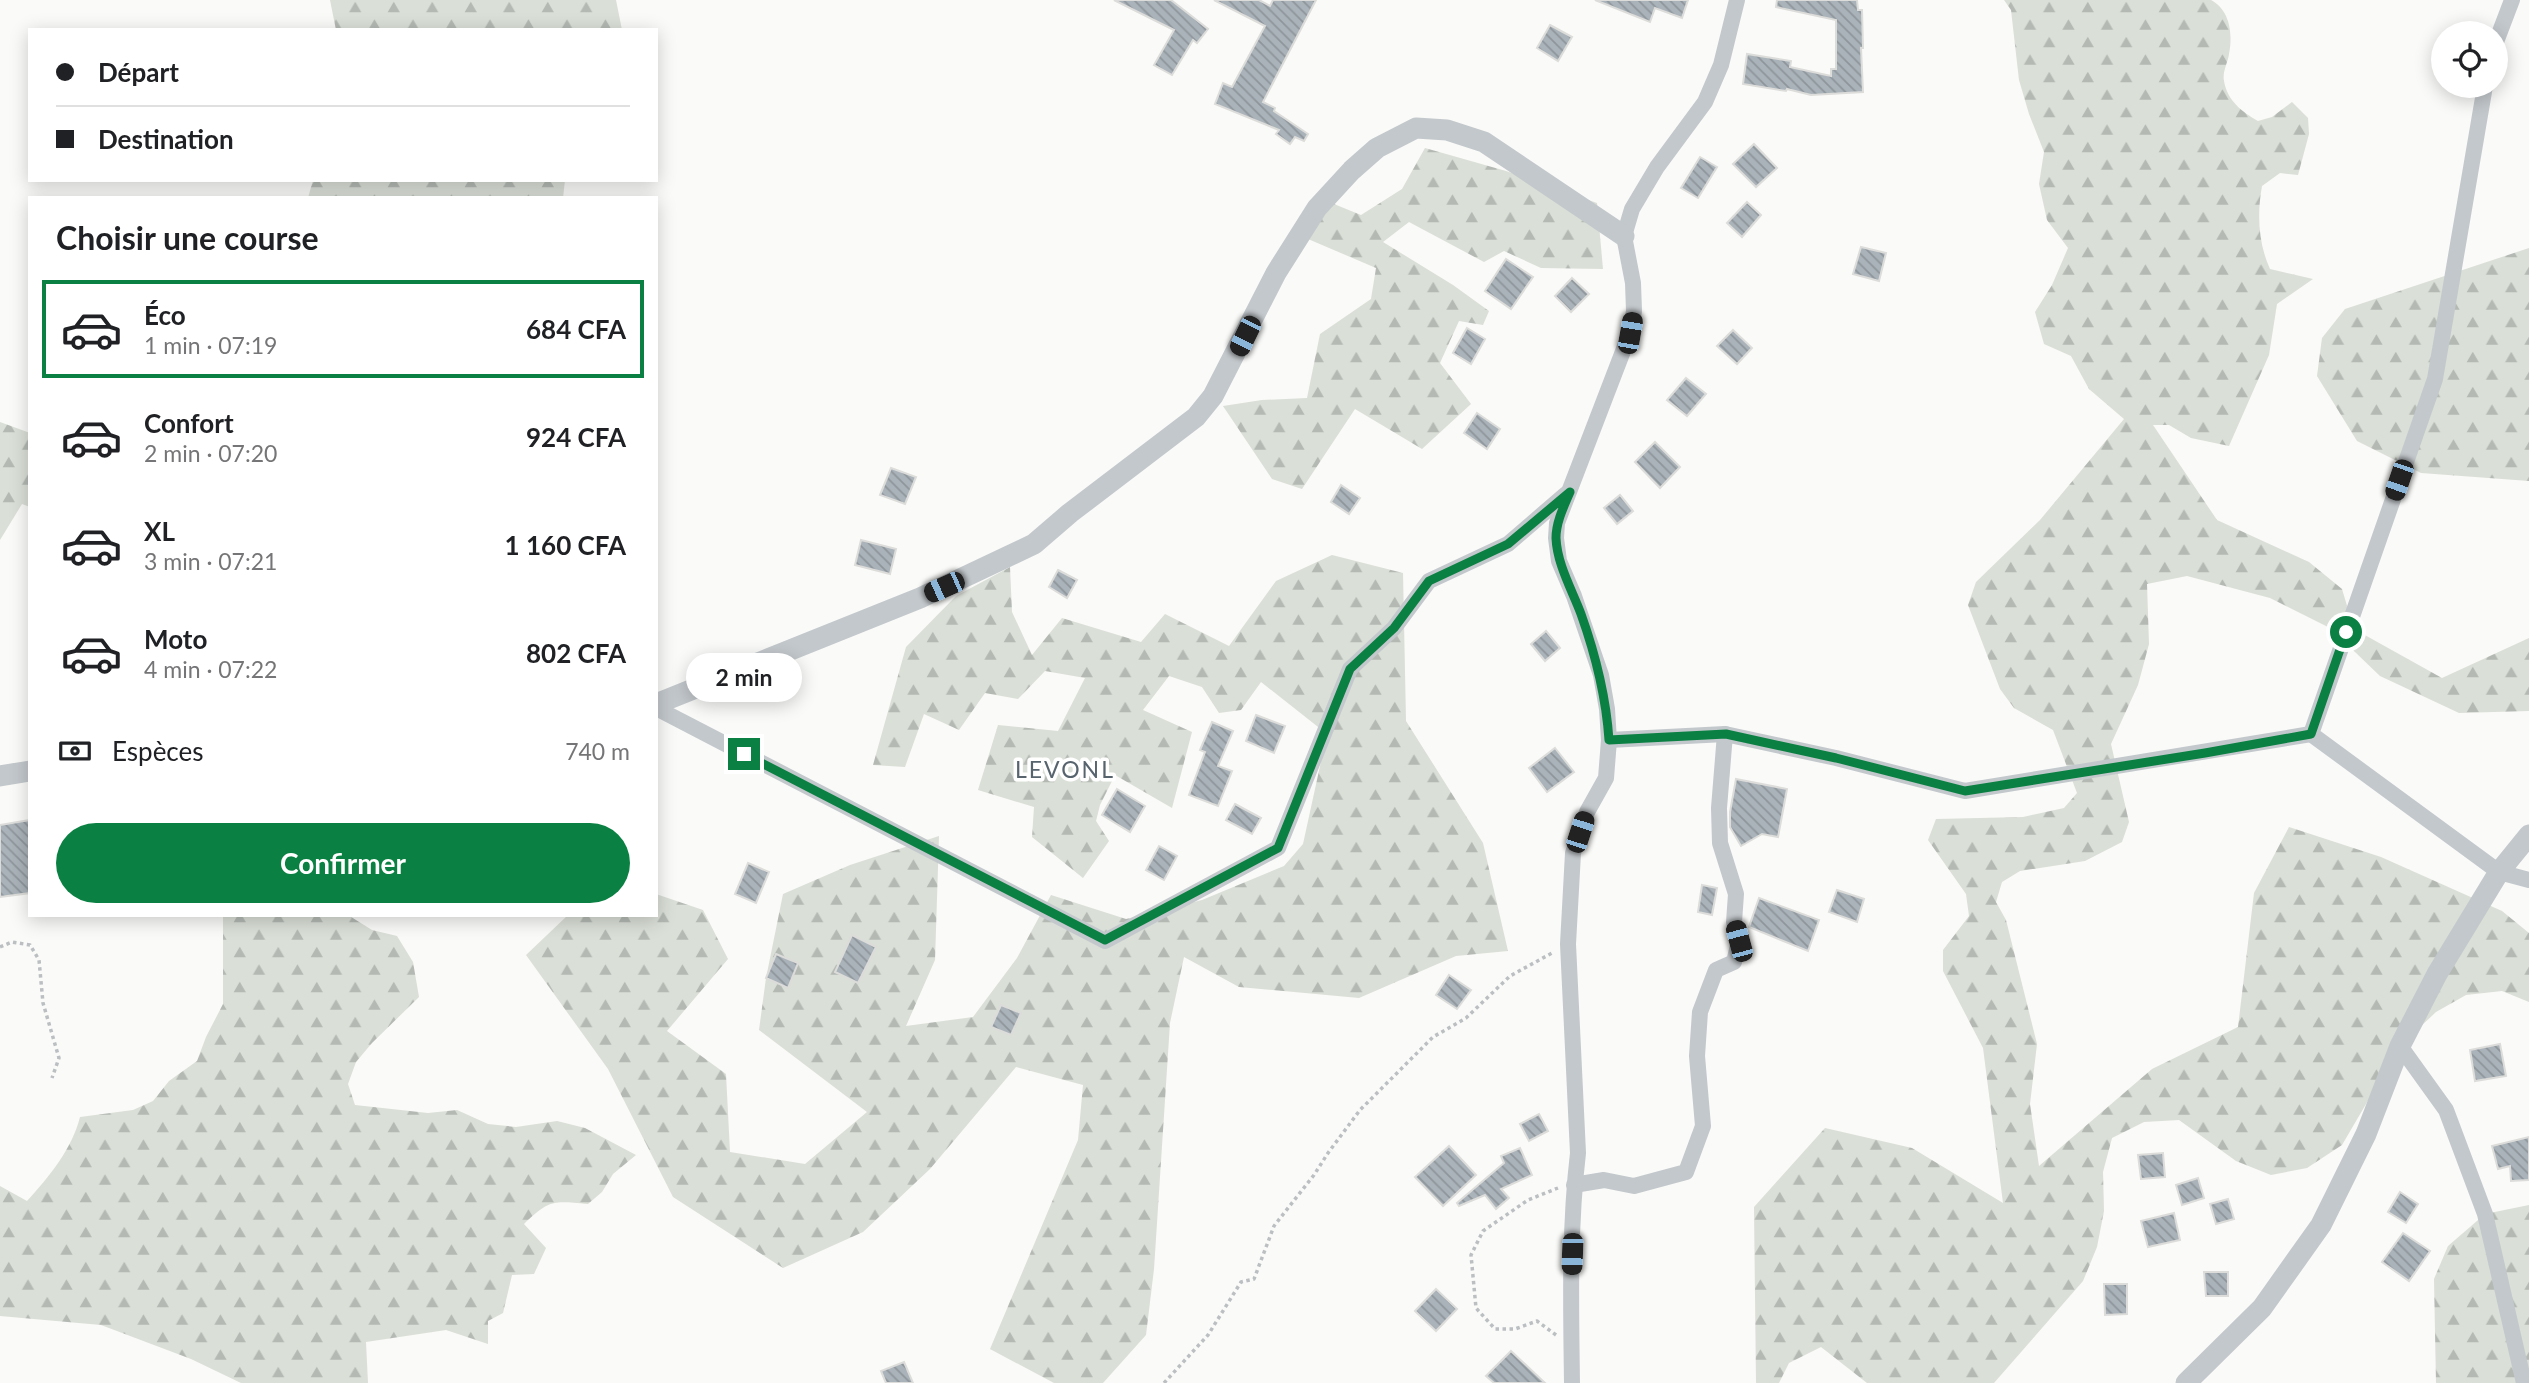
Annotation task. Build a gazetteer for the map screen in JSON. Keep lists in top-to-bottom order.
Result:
{
  "districts": ["LEVONL"],
  "page": {
    "banner": ["Départ", "Destination"],
    "heading": "Choisir une course",
    "list": [
      {
        "name": "Éco",
        "note": "1 min · 07:19",
        "value": "684 CFA"
      },
      {
        "name": "Confort",
        "note": "2 min · 07:20",
        "value": "924 CFA"
      },
      {
        "name": "XL",
        "note": "3 min · 07:21",
        "value": "1 160 CFA"
      },
      {
        "name": "Moto",
        "note": "4 min · 07:22",
        "value": "802 CFA"
      }
    ],
    "bubble": "2 min",
    "pay": ["Espèces", "740 m"],
    "buttons": "Confirmer"
  }
}
